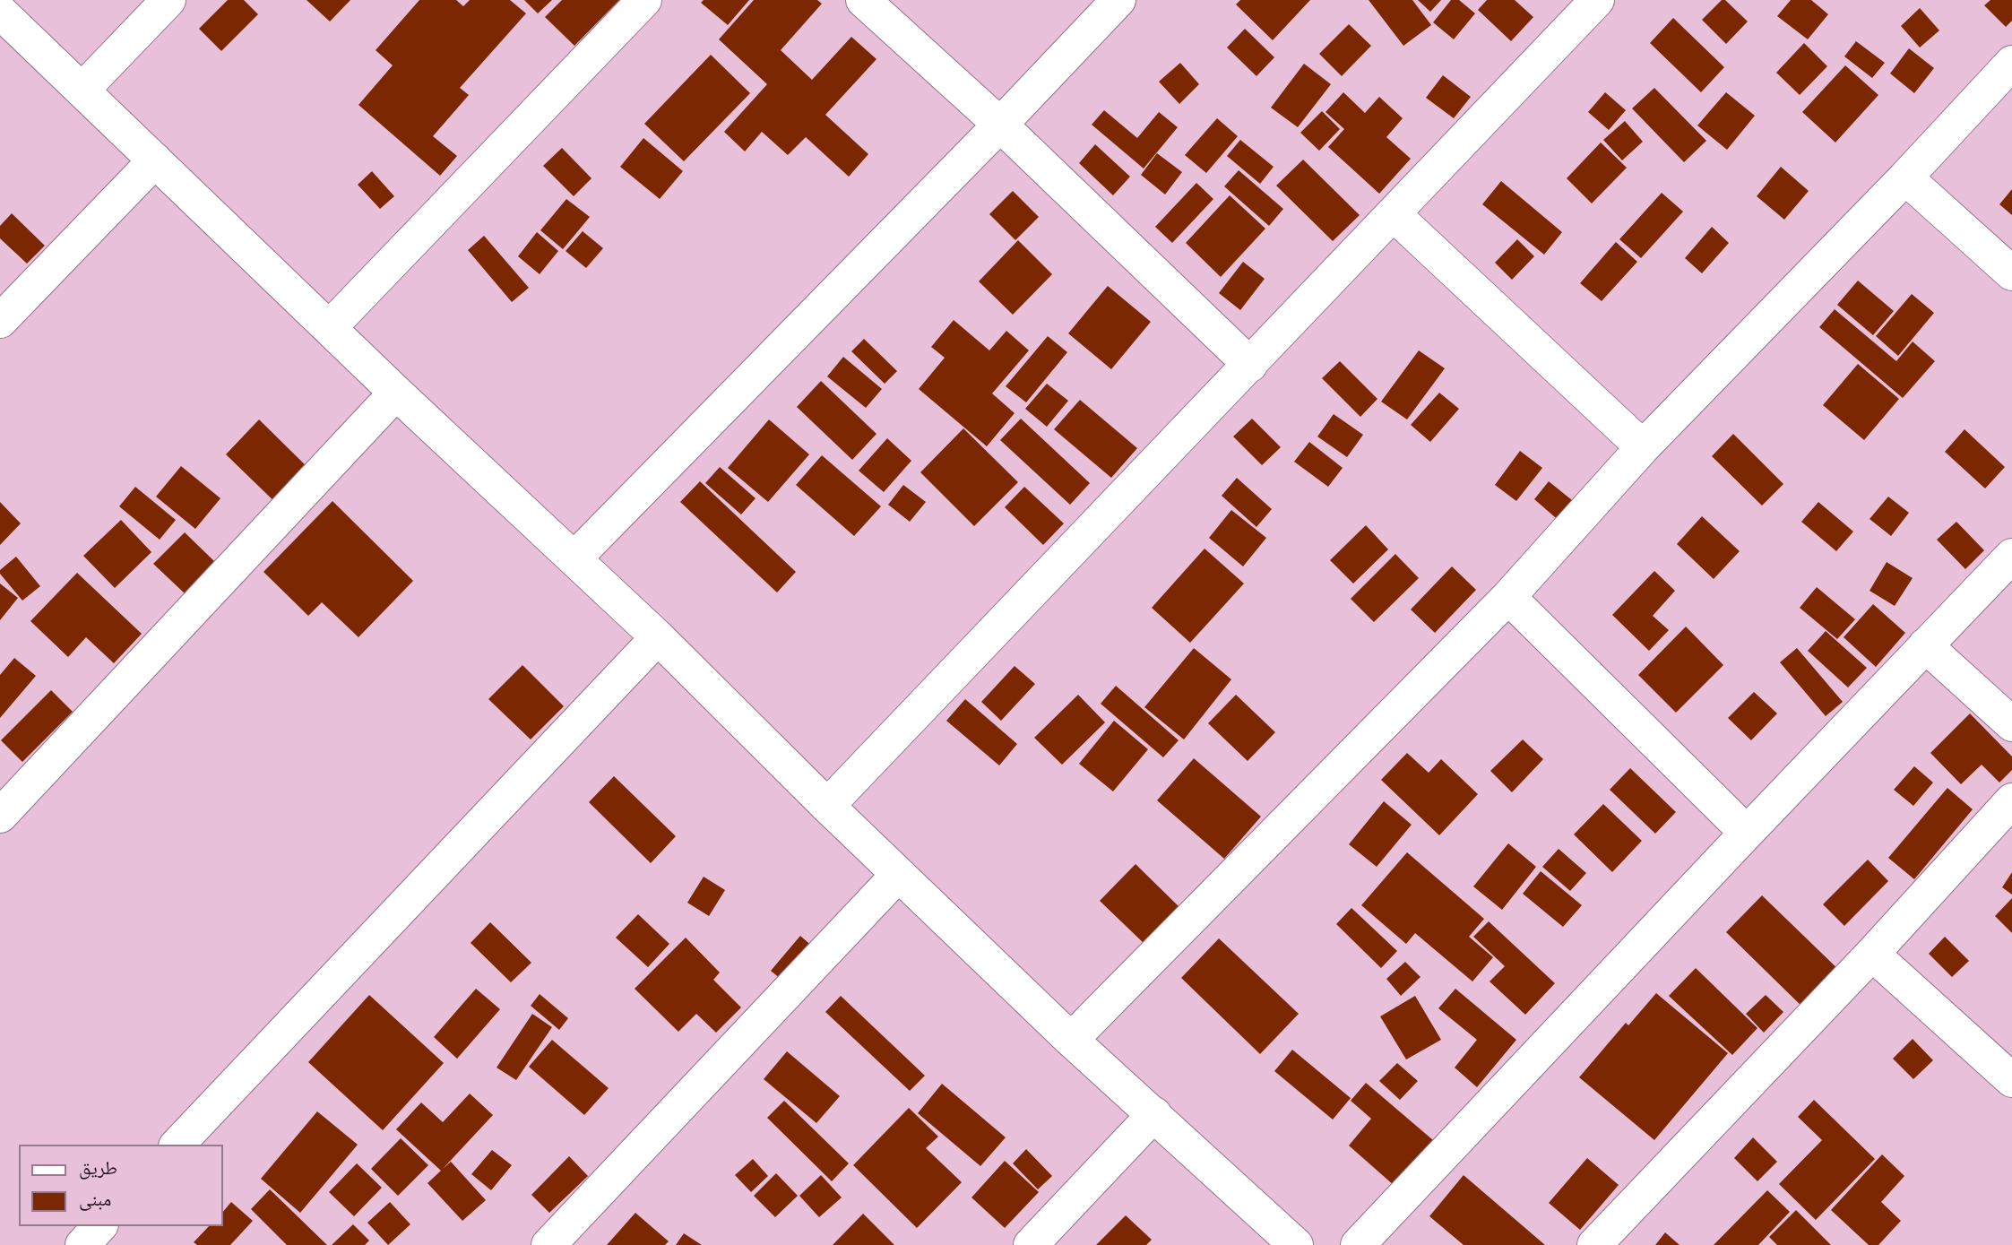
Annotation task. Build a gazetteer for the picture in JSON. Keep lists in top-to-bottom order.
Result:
{
  "legend": ["طريق", "مبنى"]
}
